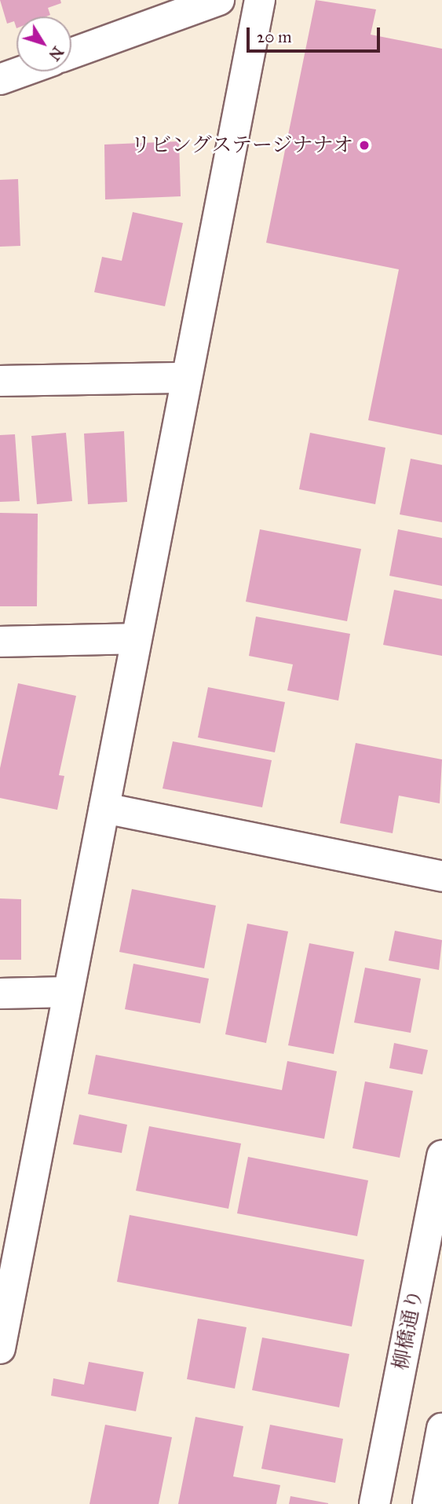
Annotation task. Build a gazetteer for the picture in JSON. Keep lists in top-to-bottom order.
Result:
{
  "streets": {
    "street": ["柳橋通り"]
  },
  "places": ["リビングステージナナオ"],
  "scale_bar": "20 m",
  "north": "bottom right"
}
